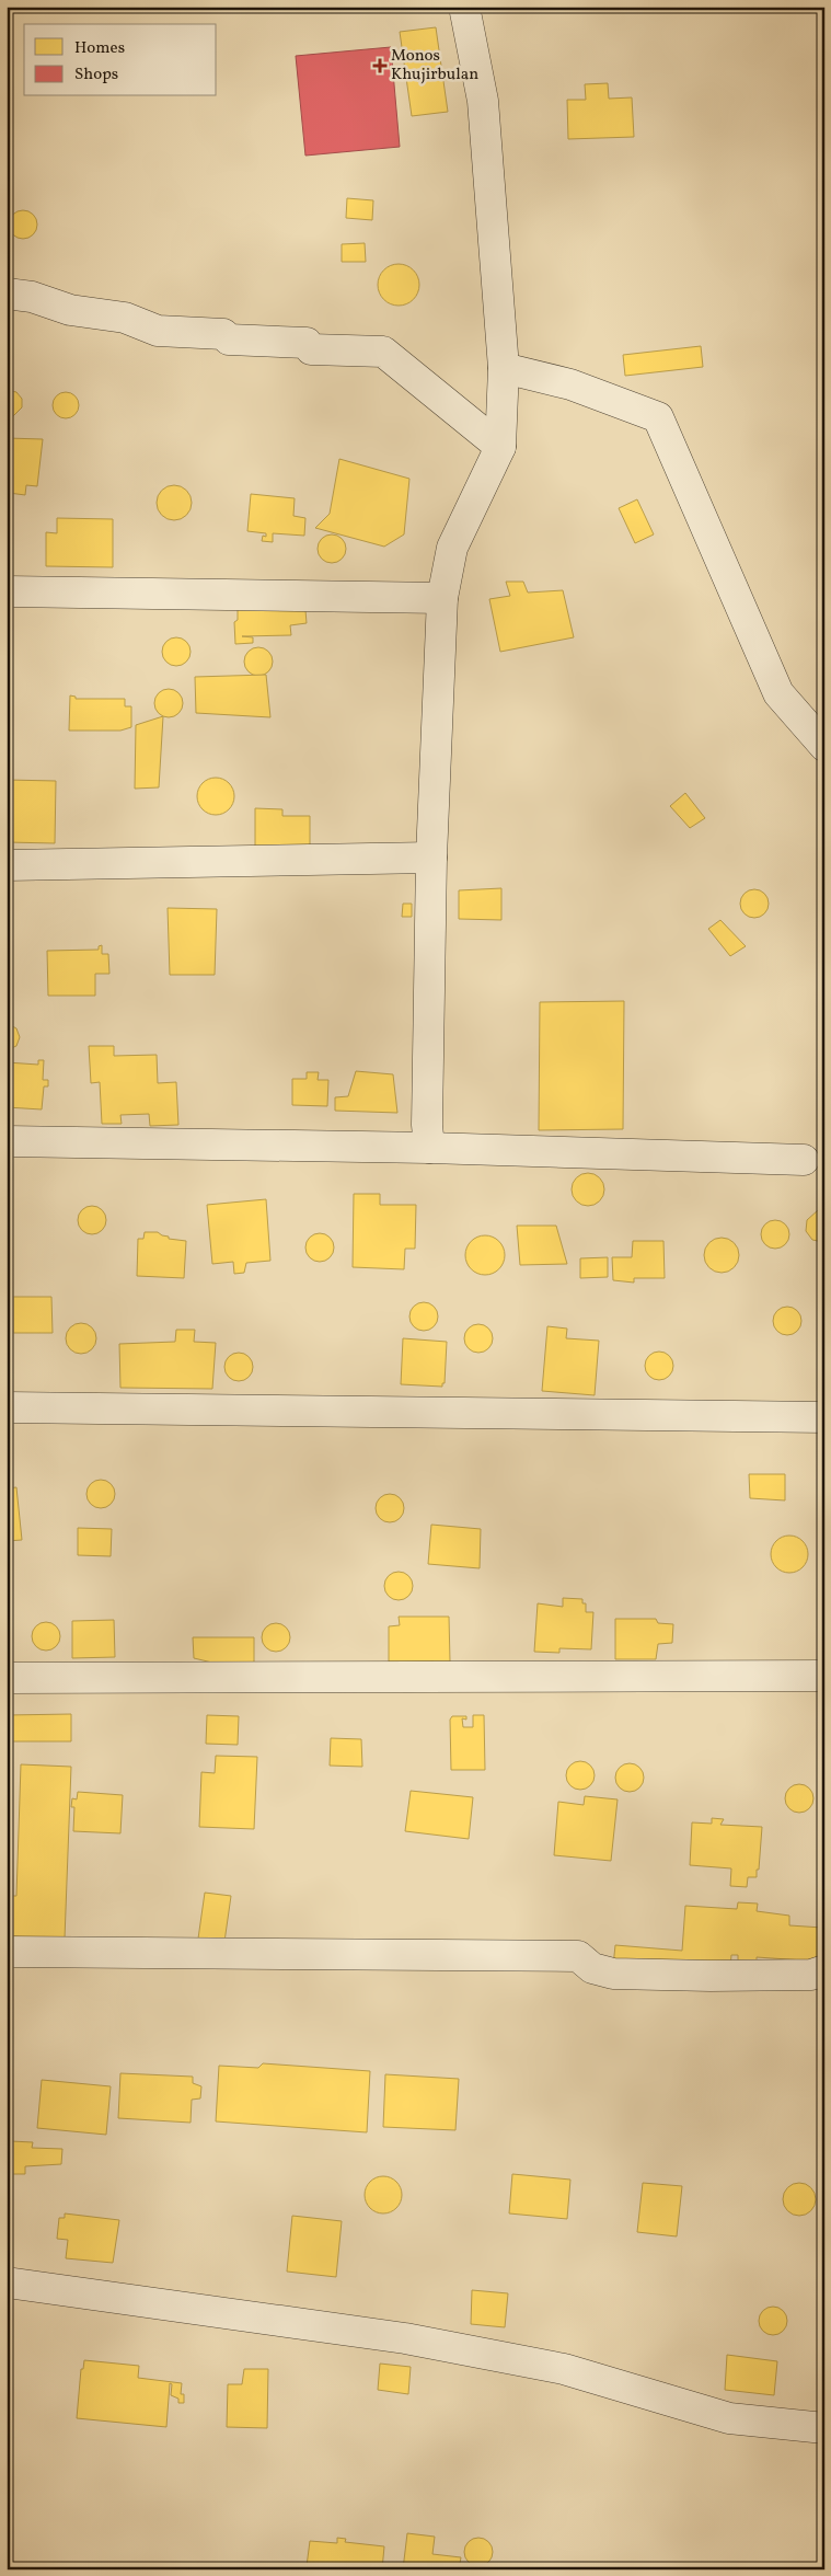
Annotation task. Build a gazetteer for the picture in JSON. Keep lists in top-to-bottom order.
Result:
{
  "places": {
    "health": ["Monos Khujirbulan"]
  },
  "legend": ["Homes", "Shops"]
}
